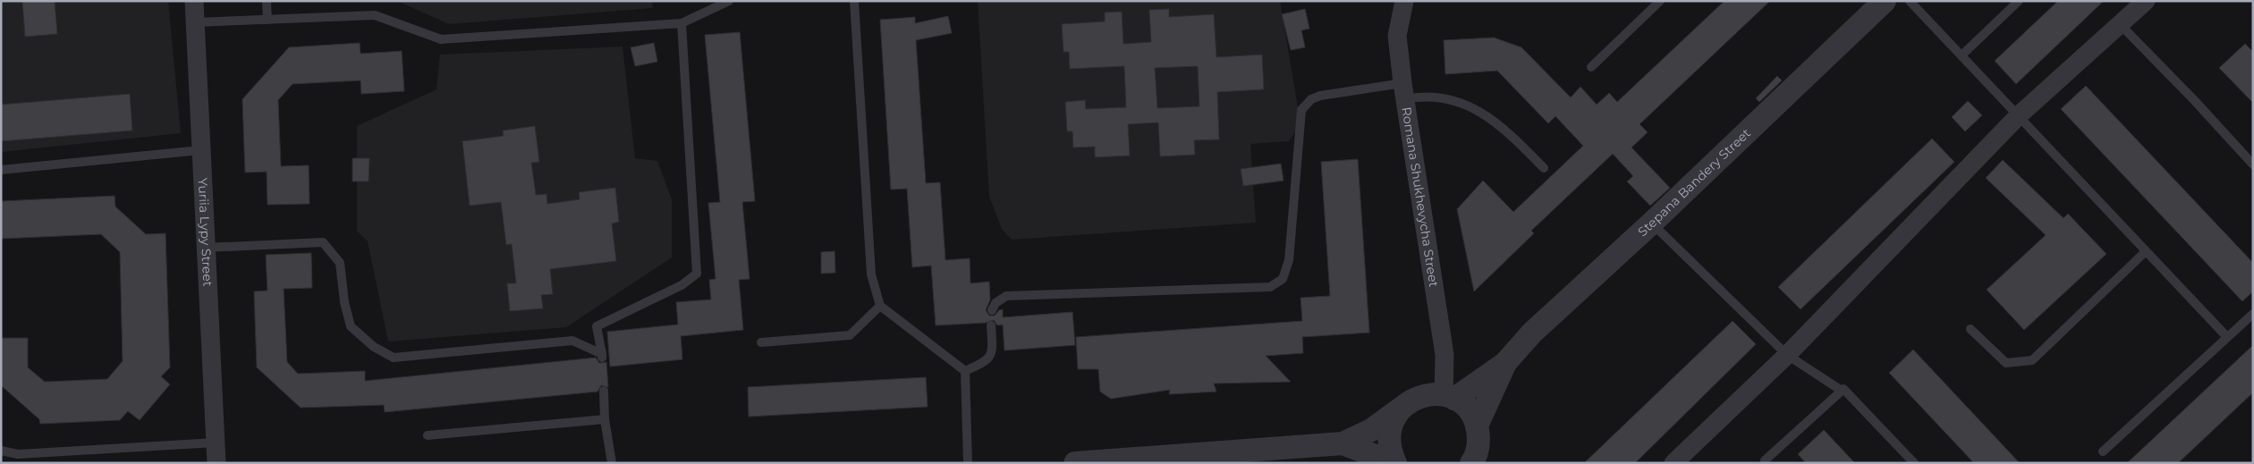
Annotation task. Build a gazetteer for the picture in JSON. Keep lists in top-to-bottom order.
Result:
{
  "streets": {
    "street": ["Stepana Bandery Street", "Romana Shukhevycha Street", "Yuriia Lypy Street"]
  },
  "crossings": [
    ["Stepana Bandery Street", "Romana Shukhevycha Street"]
  ]
}
